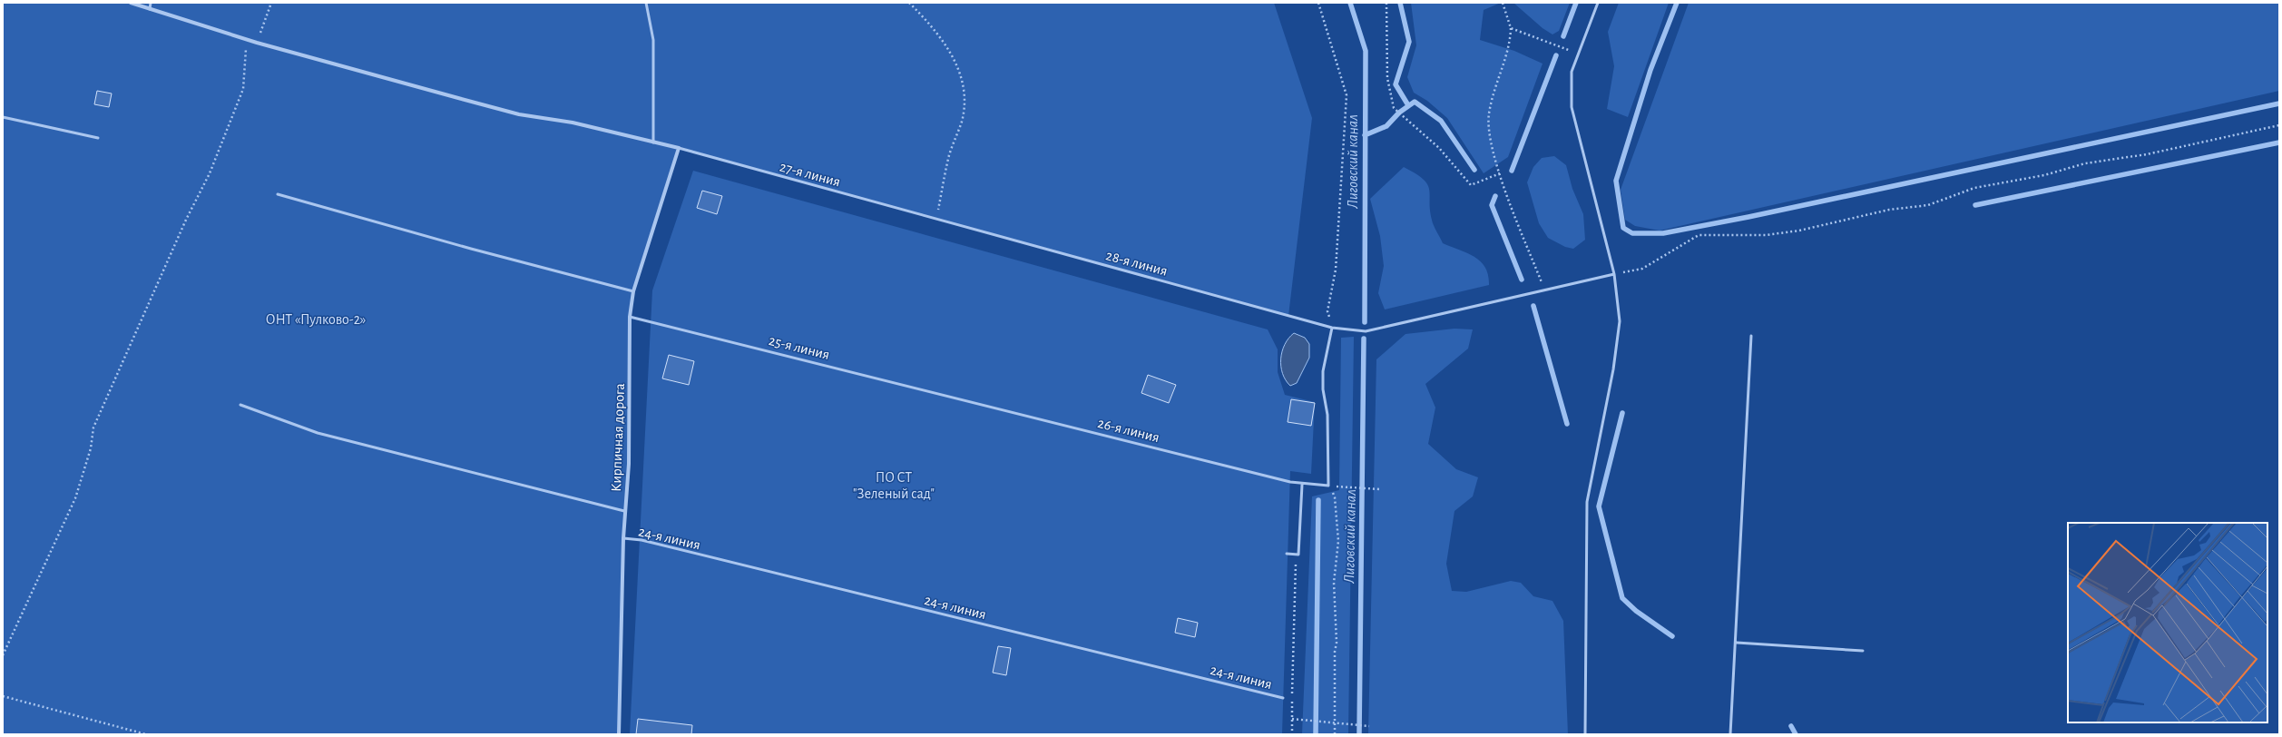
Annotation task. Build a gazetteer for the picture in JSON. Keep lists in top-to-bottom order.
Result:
{
  "streets": {
    "street": ["Кирпичная дорога"],
    "lane": [
      "27-я линия",
      "28-я линия",
      "25-я линия",
      "26-я линия",
      "24-я линия"
    ]
  },
  "crossings": [
    ["27-я линия", "28-я линия"],
    ["27-я линия", "Кирпичная дорога"],
    ["25-я линия", "26-я линия"],
    ["25-я линия", "Кирпичная дорога"],
    ["Кирпичная дорога", "24-я линия"]
  ],
  "water": ["Лиговский канал"],
  "parks": ["ОНТ «Пулково-2»", "ПО СТ \"Зеленый сад\""]
}
